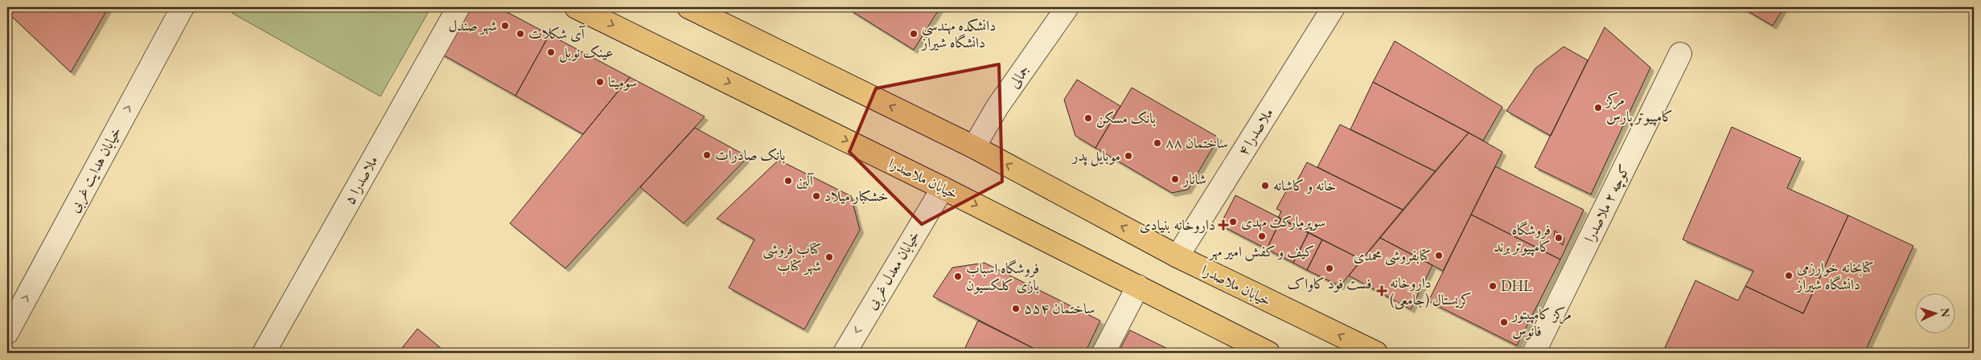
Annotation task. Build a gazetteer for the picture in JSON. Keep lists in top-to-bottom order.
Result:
{
  "streets": {
    "main road": ["خیابان ملاصدرا"],
    "street": [
      "جمالی",
      "۴ ملاصدرا",
      "خیابان هدایت غربی",
      "۵ ملاصدرا",
      "کوچه ۲ ملاصدرا",
      "خیابان معدل غربی"
    ]
  },
  "crossings": [
    ["جمالی", "خیابان ملاصدرا"],
    ["۴ ملاصدرا", "خیابان ملاصدرا"],
    ["خیابان ملاصدرا", "خیابان معدل غربی"]
  ],
  "one_way": ["خیابان هدایت غربی", "خیابان معدل غربی"],
  "places": {
    "other": [
      "شهر صندل",
      "آی شکلات",
      "دانشکده مهندسی دانشگاه شیراز",
      "عینک نوبل",
      "سومیتا",
      "مرکز کامپیوتر پارس",
      "بانک مسکن",
      "ساختمان ۸۸",
      "بانک صادرات",
      "موبایل پدر",
      "شانار",
      "آلین",
      "خانه و کاشانه",
      "خشکبار میلاد",
      "سوپرمارکت مهدی",
      "کیف و کفش امیر مهر",
      "فروشگاه کامپیوتر برند",
      "کتابفروشی محمدی",
      "کتاب فروشی شهر کتاب",
      "فست فود کاواک",
      "کتابخانه خوارزمی دانشگاه شیراز",
      "فروشگاه‌ اسباب بازی کلکسیون",
      "DHL",
      "ساختمان ۵۵۴",
      "مرکز کامپیتور فانوس"
    ],
    "health": ["داروخانه بنیادی", "داروخانه کریستال (جامعی)"]
  },
  "north": "right"
}
